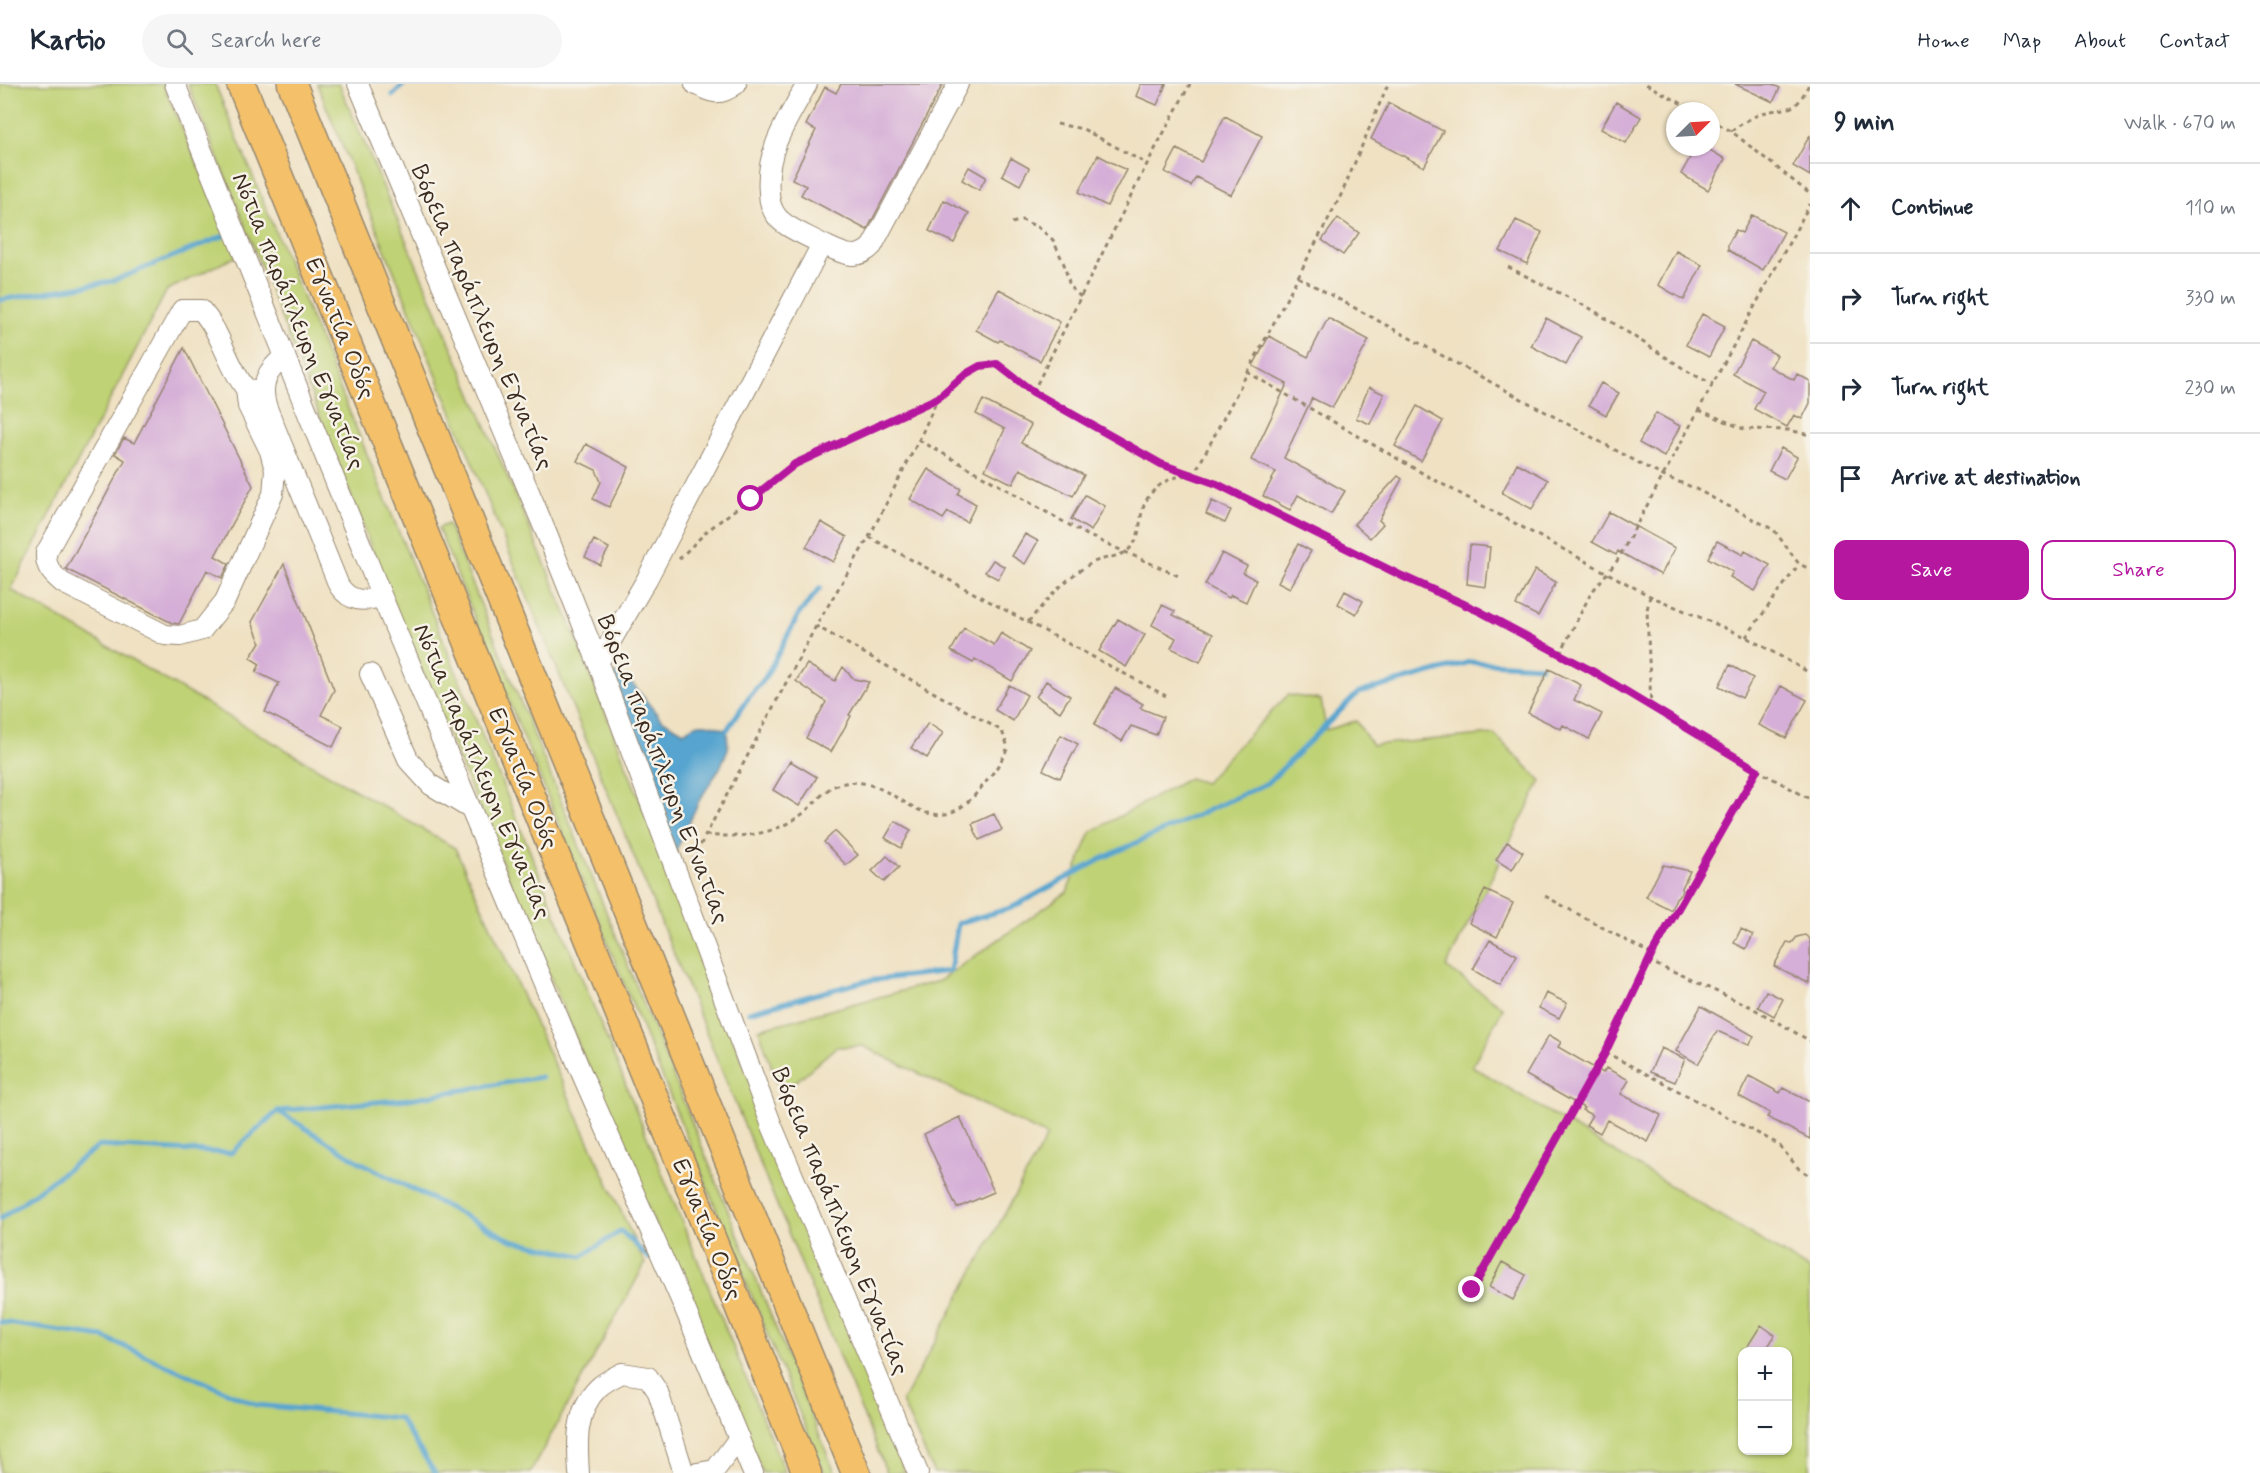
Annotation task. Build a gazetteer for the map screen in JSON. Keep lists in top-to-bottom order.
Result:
{
  "streets": {
    "highway": ["Εγνατία Οδός"],
    "street": ["Βόρεια παράπλευρη Εγνατίας", "Νότια παράπλευρη Εγνατίας"]
  },
  "north": "top right",
  "page": {
    "header": "Kartio",
    "search": "Search here",
    "nav": [
      "Home",
      "Map",
      "About",
      "Contact"
    ],
    "heading": ["9 min", "Walk · 670 m"],
    "list": [
      ["Continue", "110 m"],
      ["Turn right", "330 m"],
      ["Turn right", "230 m"],
      "Arrive at destination"
    ],
    "buttons": ["Save", "Share"],
    "map_buttons": ["+", "−"]
  }
}
